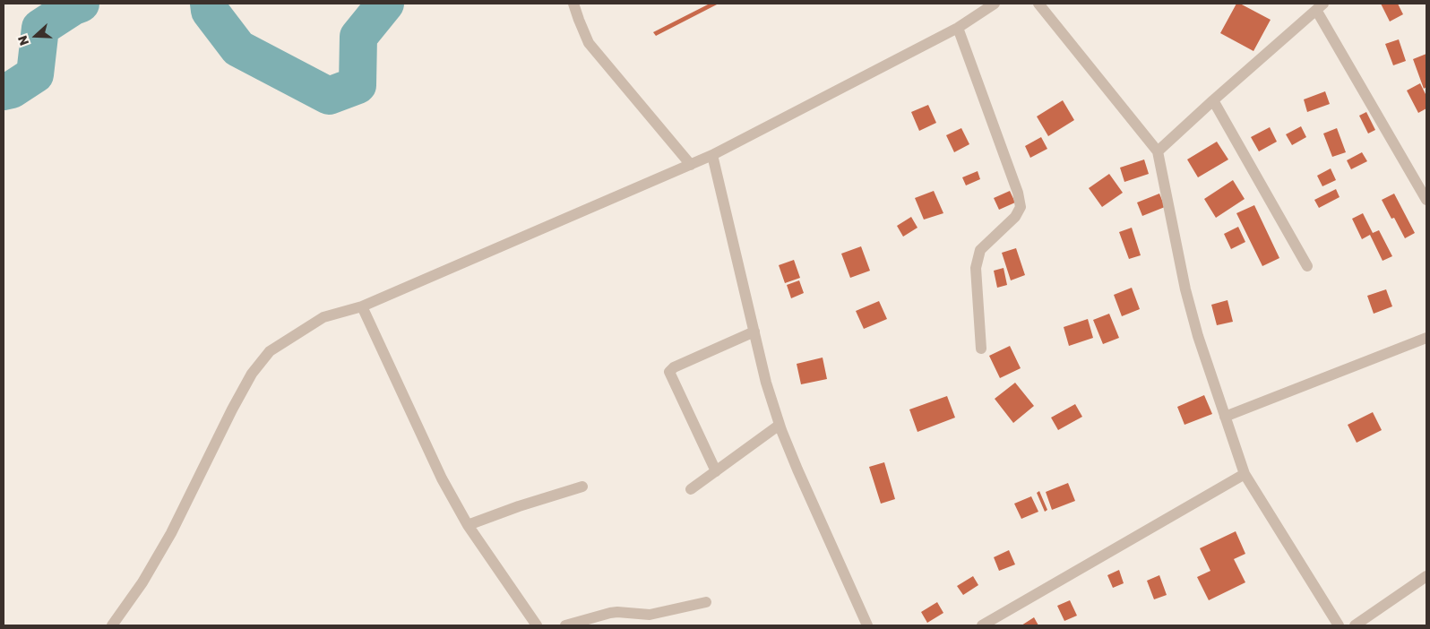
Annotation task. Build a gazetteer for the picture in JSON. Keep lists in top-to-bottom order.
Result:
{
  "north": "left"
}
